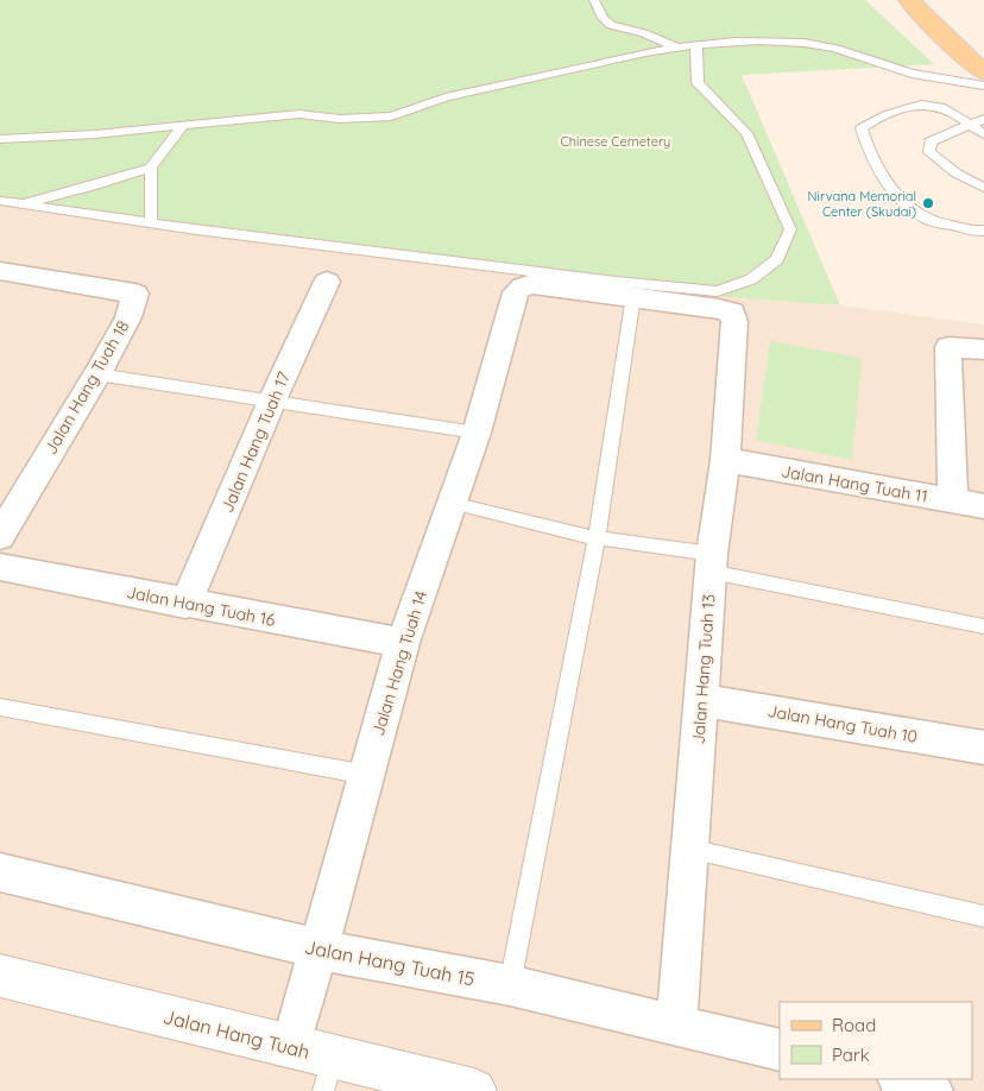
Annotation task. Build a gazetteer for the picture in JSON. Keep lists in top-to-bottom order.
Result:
{
  "streets": {
    "street": [
      "Jalan Hang Tuah 18",
      "Jalan Hang Tuah 17",
      "Jalan Hang Tuah 11",
      "Jalan Hang Tuah 16",
      "Jalan Hang Tuah 14",
      "Jalan Hang Tuah 13",
      "Jalan Hang Tuah 10",
      "Jalan Hang Tuah 15",
      "Jalan Hang Tuah"
    ]
  },
  "crossings": [
    ["Jalan Hang Tuah 17", "Jalan Hang Tuah 16"],
    ["Jalan Hang Tuah 11", "Jalan Hang Tuah 13"],
    ["Jalan Hang Tuah 16", "Jalan Hang Tuah 14"],
    ["Jalan Hang Tuah 14", "Jalan Hang Tuah 13"],
    ["Jalan Hang Tuah 14", "Jalan Hang Tuah 15"],
    ["Jalan Hang Tuah 14", "Jalan Hang Tuah"],
    ["Jalan Hang Tuah 13", "Jalan Hang Tuah 10"],
    ["Jalan Hang Tuah 13", "Jalan Hang Tuah 15"]
  ],
  "parks": ["Chinese Cemetery"],
  "places": ["Nirvana Memorial Center (Skudai)"],
  "legend": ["Road", "Park"]
}
